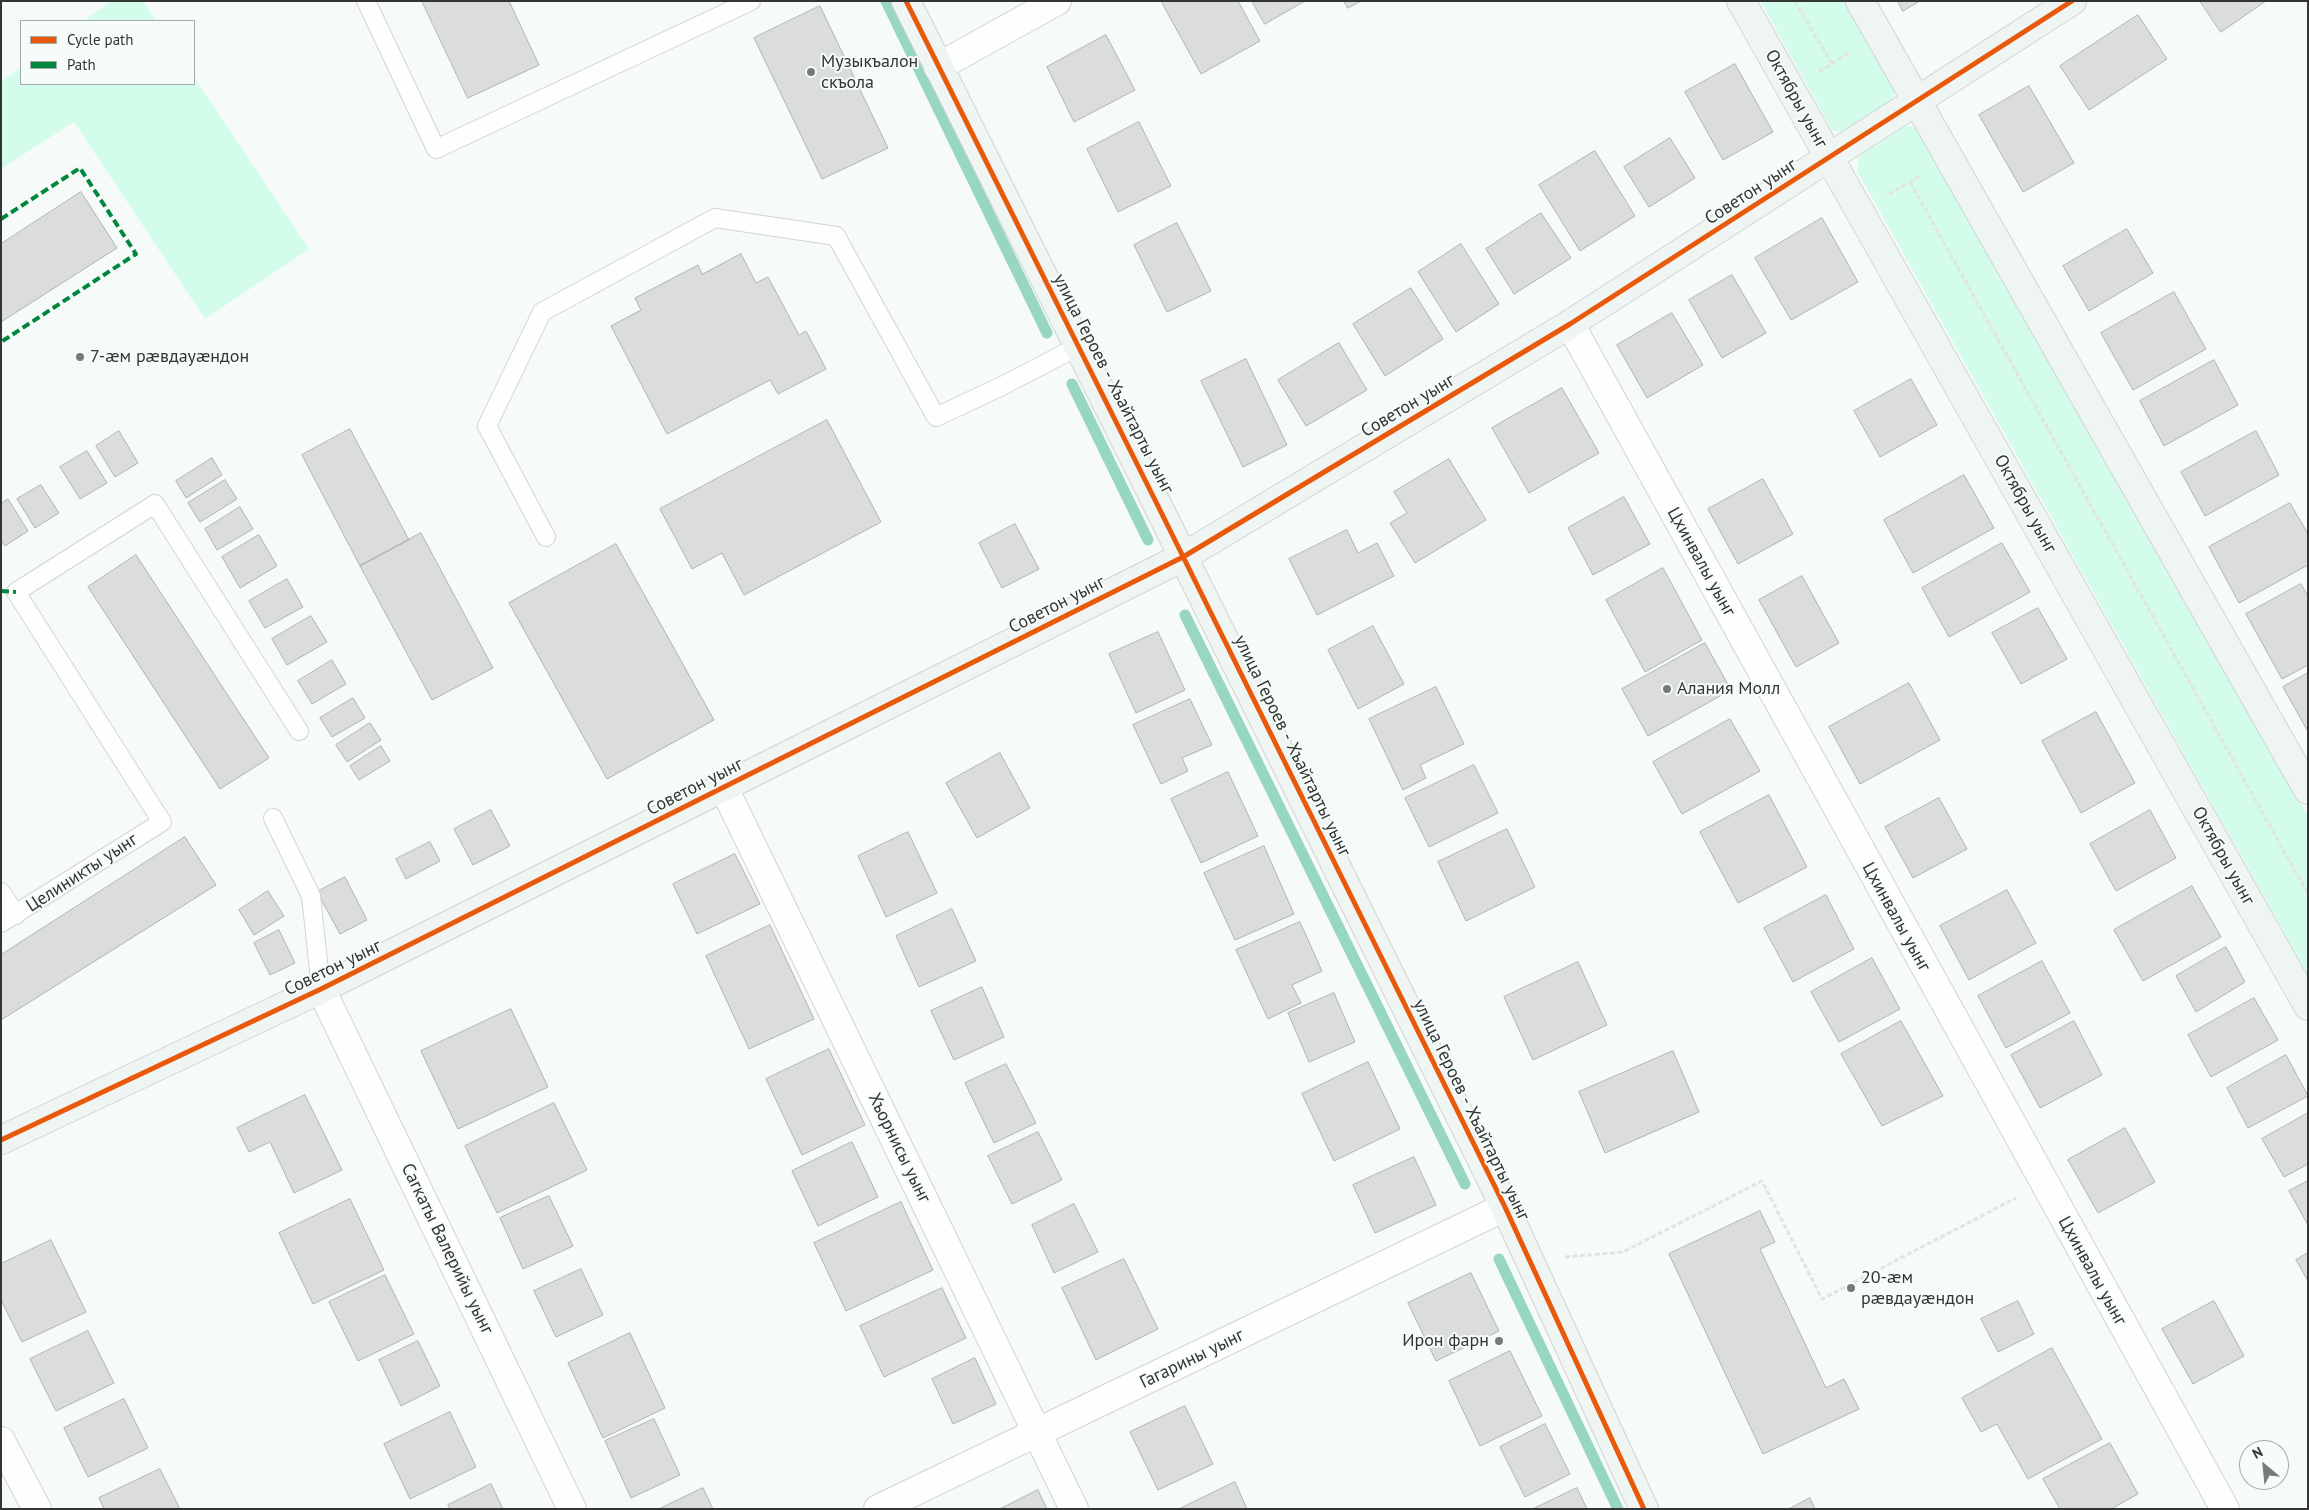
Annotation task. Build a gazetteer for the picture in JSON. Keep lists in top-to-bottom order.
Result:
{
  "streets": {
    "street": [
      "Октябры уынг",
      "Советон уынг",
      "улица Героев - Хъайтарты уынг",
      "Цхинвалы уынг",
      "Хъорнисы уынг",
      "Сагкаты Валерийы уынг",
      "Гагарины уынг"
    ],
    "lane": ["Целиникты уынг"]
  },
  "crossings": [
    ["Октябры уынг", "Советон уынг"],
    ["Советон уынг", "улица Героев - Хъайтарты уынг"],
    ["Советон уынг", "Цхинвалы уынг"],
    ["Советон уынг", "Хъорнисы уынг"],
    ["Советон уынг", "Сагкаты Валерийы уынг"],
    ["улица Героев - Хъайтарты уынг", "Гагарины уынг"],
    ["Хъорнисы уынг", "Гагарины уынг"]
  ],
  "places": [
    "Музыкъалон скъола",
    "7-æм рӕвдауӕндон",
    "Алания Молл",
    "20-æм рӕвдауӕндон",
    "Ирон фарн"
  ],
  "legend": ["Cycle path", "Path"],
  "north": "top left"
}
